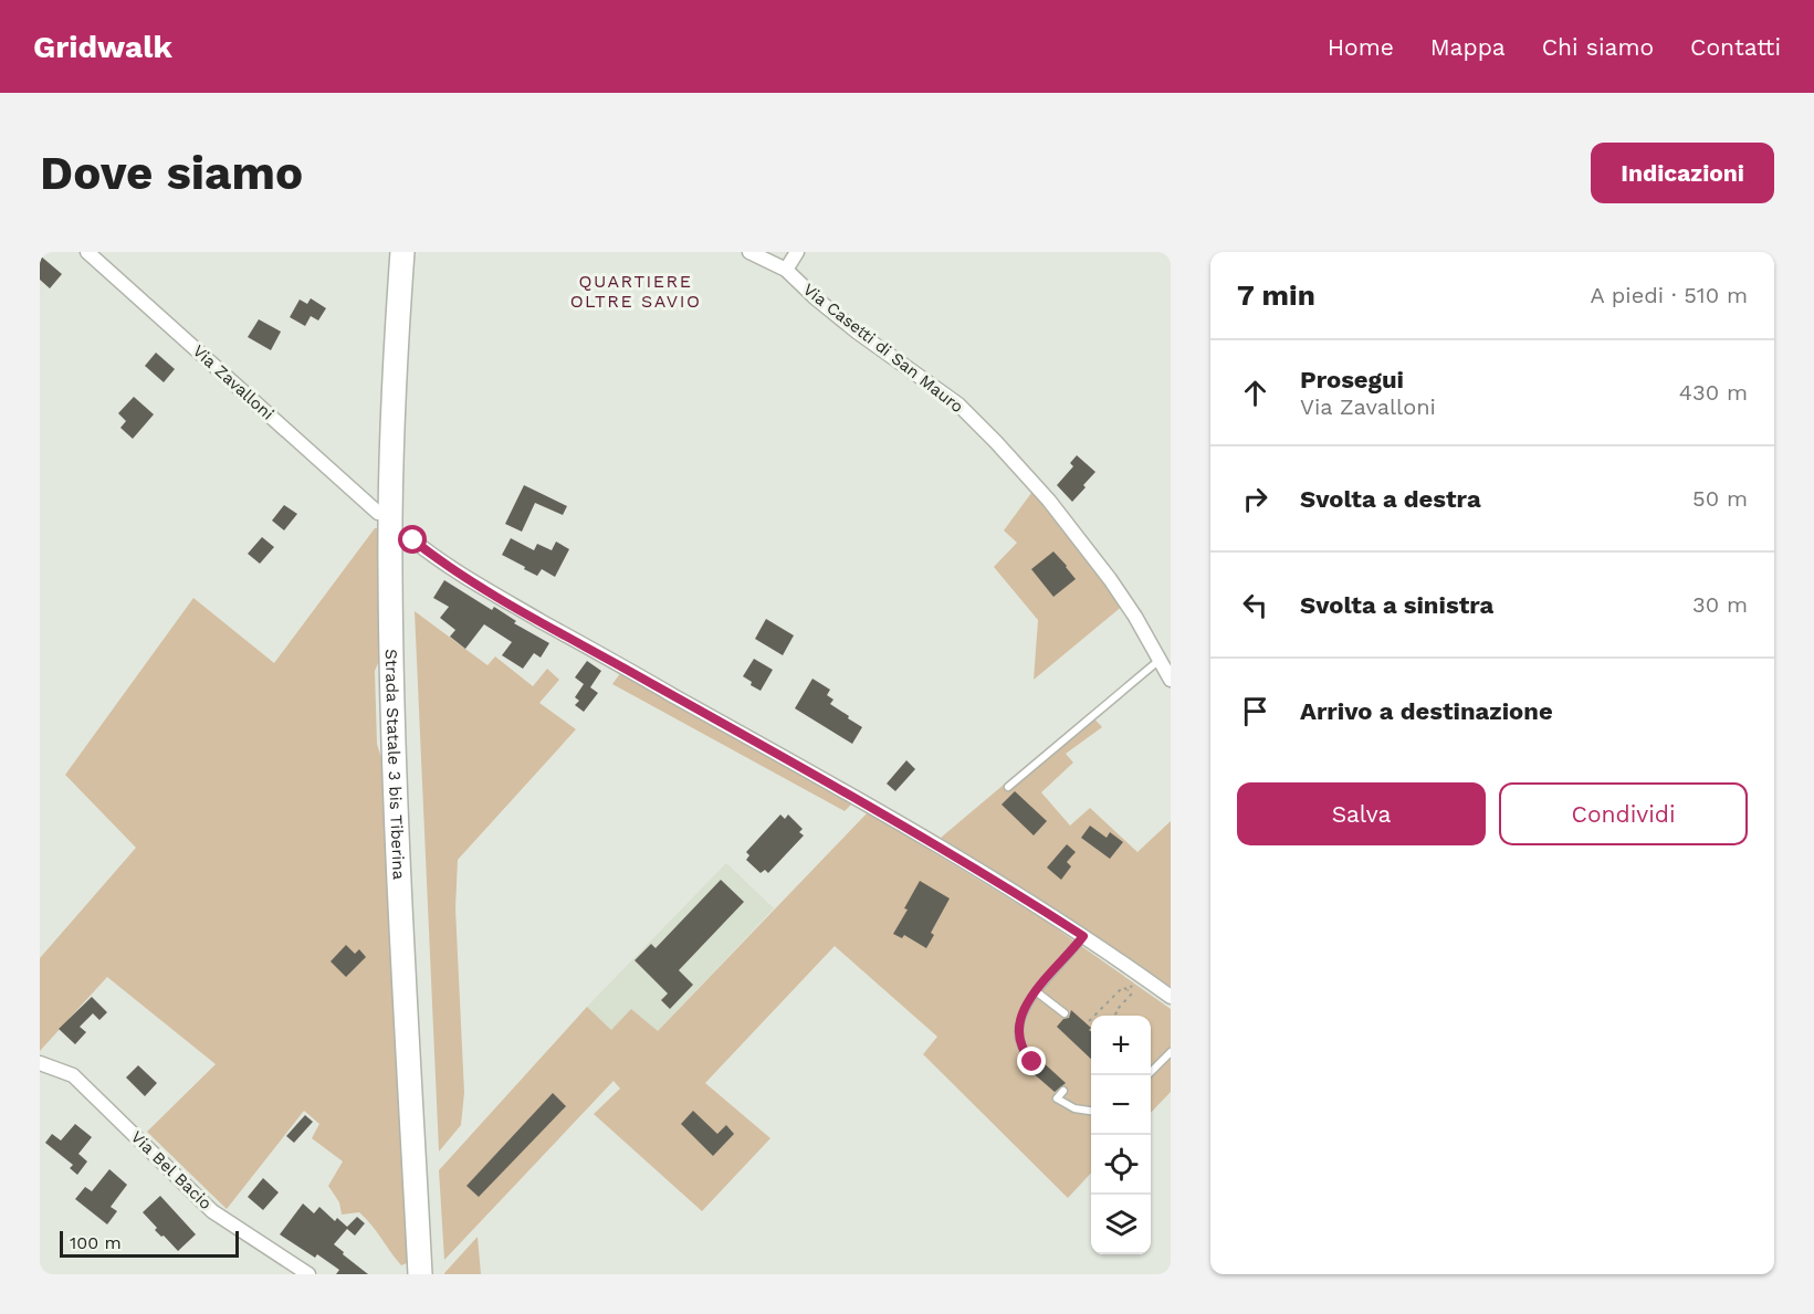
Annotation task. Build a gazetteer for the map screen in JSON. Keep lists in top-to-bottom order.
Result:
{
  "streets": {
    "highway": ["Strada Statale 3 bis Tiberina"],
    "street": ["Via Casetti di San Mauro", "Via Zavalloni", "Via Bel Bacio"]
  },
  "districts": ["QUARTIERE OLTRE SAVIO"],
  "scale_bar": "100 m",
  "page": {
    "header": "Gridwalk",
    "nav": [
      "Home",
      "Mappa",
      "Chi siamo",
      "Contatti"
    ],
    "buttons": [
      "Indicazioni",
      ["Salva", "Condividi"]
    ],
    "title": "Dove siamo",
    "heading": ["7 min", "A piedi · 510 m"],
    "list": [
      ["Prosegui", "Via Zavalloni", "430 m"],
      ["Svolta a destra", "50 m"],
      ["Svolta a sinistra", "30 m"],
      "Arrivo a destinazione"
    ],
    "map_buttons": ["+", "−"],
    "scale": "100 m"
  }
}
